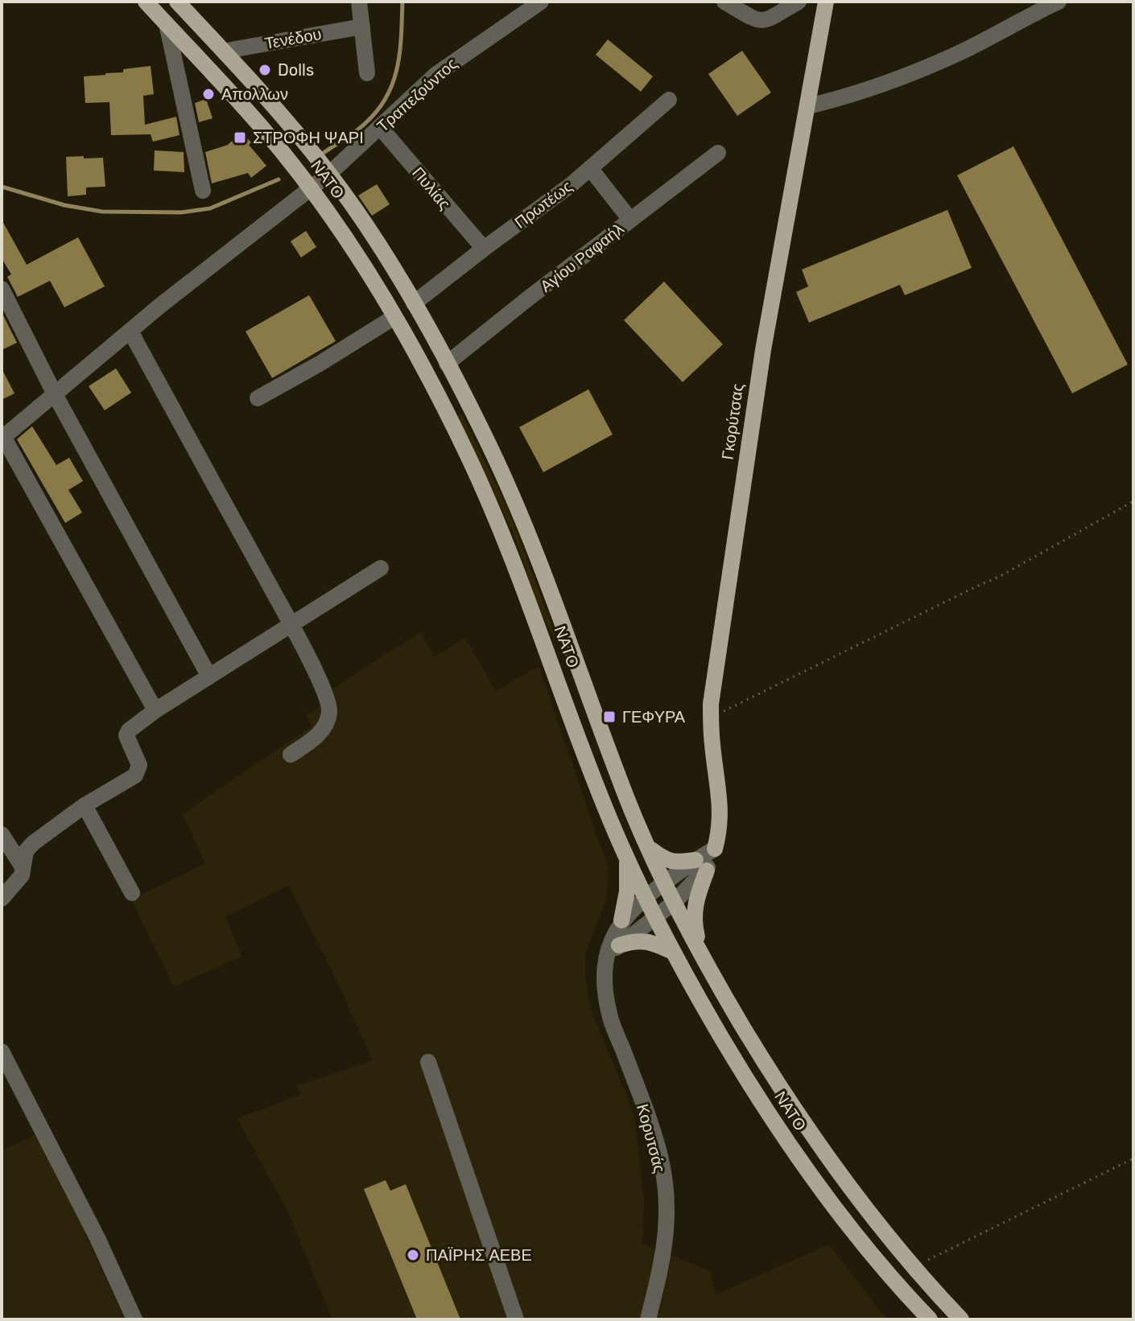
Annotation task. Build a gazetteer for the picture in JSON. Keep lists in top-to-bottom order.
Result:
{
  "streets": {
    "main road": ["ΝΑΤΟ", "Γκορύτσας"],
    "street": [
      "Τενέδου",
      "Τραπεζούντος",
      "Πυλίας",
      "Πρωτέως",
      "Αγίου Ραφαήλ",
      "Κορυτσάς"
    ]
  },
  "crossings": [
    ["Τενέδου", "ΝΑΤΟ"],
    ["Τραπεζούντος", "ΝΑΤΟ"],
    ["Τραπεζούντος", "Πυλίας"],
    ["ΝΑΤΟ", "Πρωτέως"],
    ["ΝΑΤΟ", "Αγίου Ραφαήλ"],
    ["Πυλίας", "Πρωτέως"]
  ],
  "places": {
    "other": ["Dolls", "Απολλων", "ΠΑΪΡΗΣ ΑΕΒΕ"],
    "transit": ["ΣΤΡΟΦΗ ΨΑΡΙ", "ΓΕΦΥΡΑ"]
  }
}
